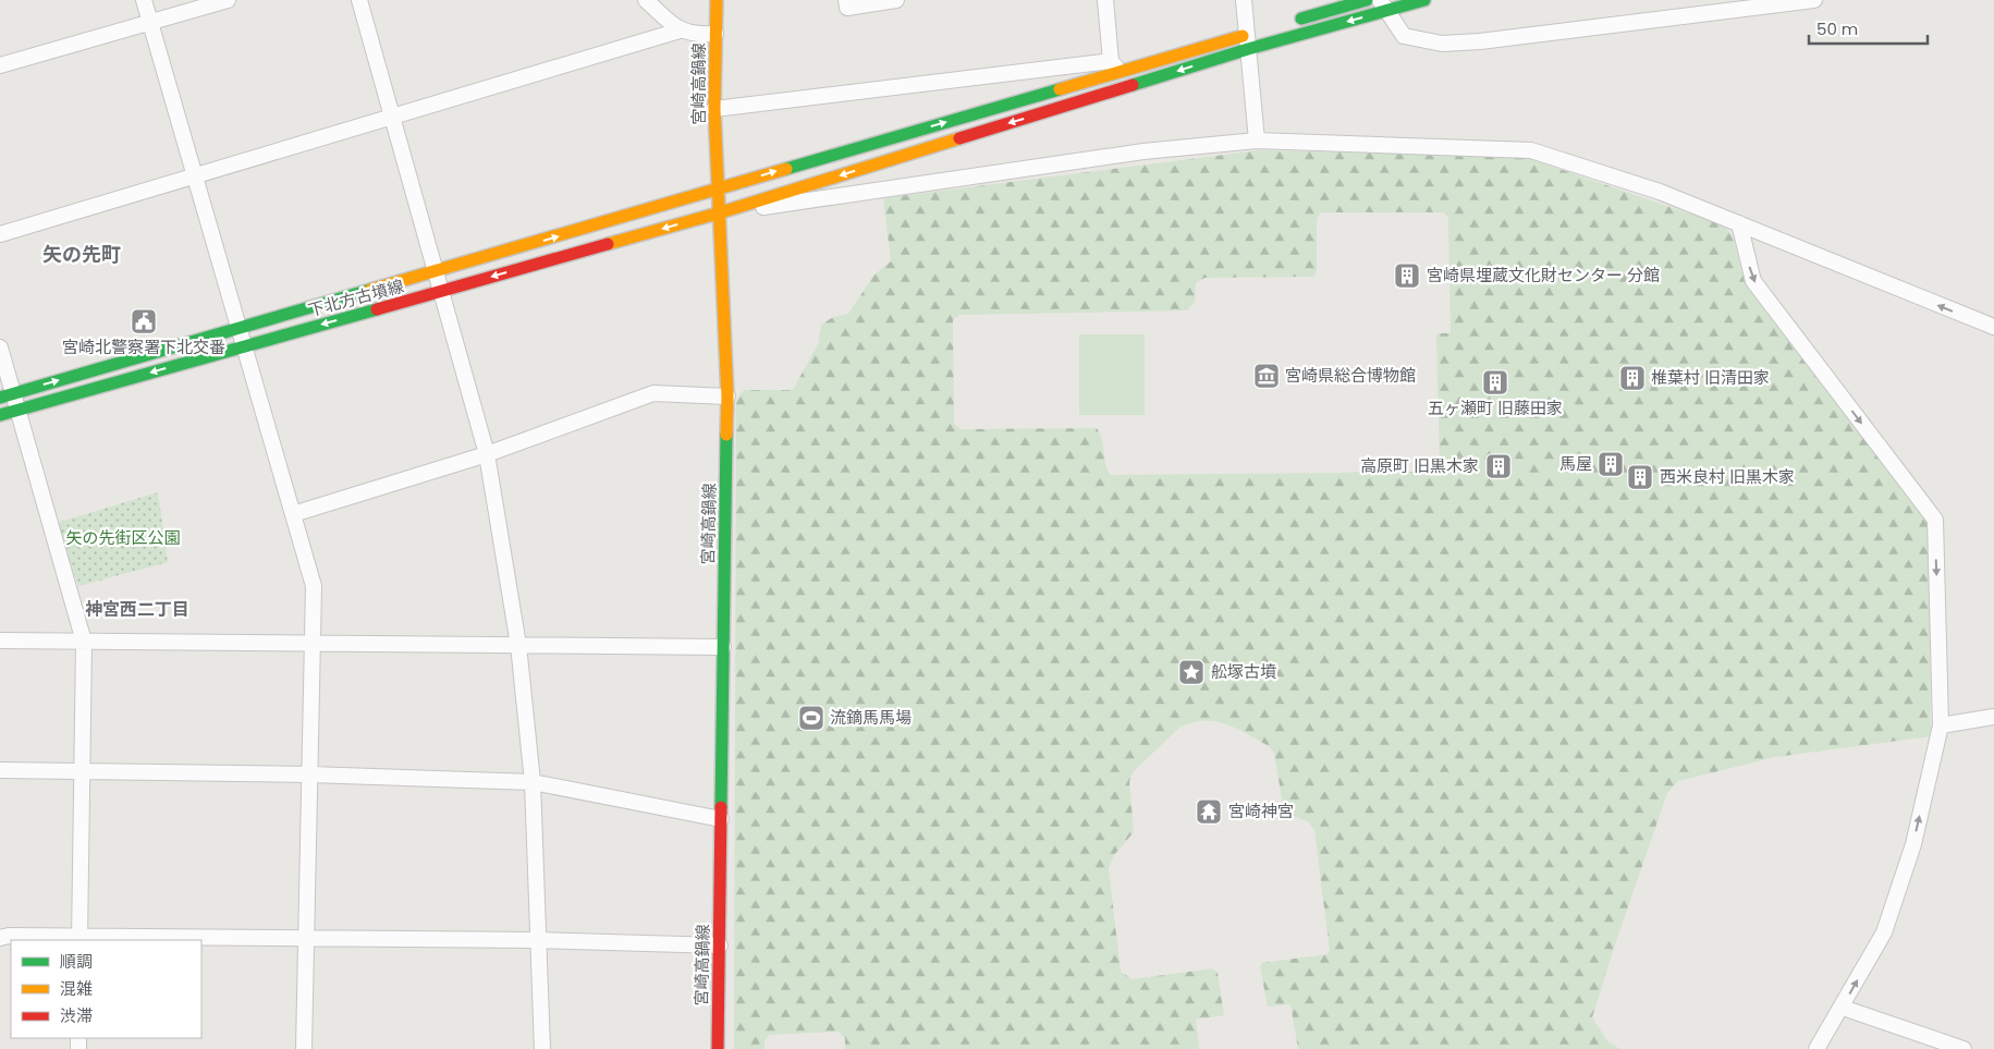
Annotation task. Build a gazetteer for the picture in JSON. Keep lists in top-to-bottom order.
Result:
{
  "streets": {
    "main road": ["宮崎高鍋線", "下北方古墳線"]
  },
  "crossings": [
    ["宮崎高鍋線", "下北方古墳線"]
  ],
  "districts": ["矢の先町", "神宮西二丁目"],
  "parks": ["矢の先街区公園"],
  "places": {
    "building": [
      "宮崎県埋蔵文化財センター 分館",
      "椎葉村 旧清田家",
      "五ヶ瀬町 旧藤田家",
      "馬屋",
      "高原町 旧黒木家",
      "西米良村 旧黒木家"
    ],
    "public building": ["宮崎北警察署下北交番"],
    "museum": ["宮崎県総合博物館"],
    "place": ["舩塚古墳"],
    "sports": ["流鏑馬馬場"],
    "temple": ["宮崎神宮"]
  },
  "legend": ["順調", "混雑", "渋滞"],
  "scale_bar": "50 m"
}
